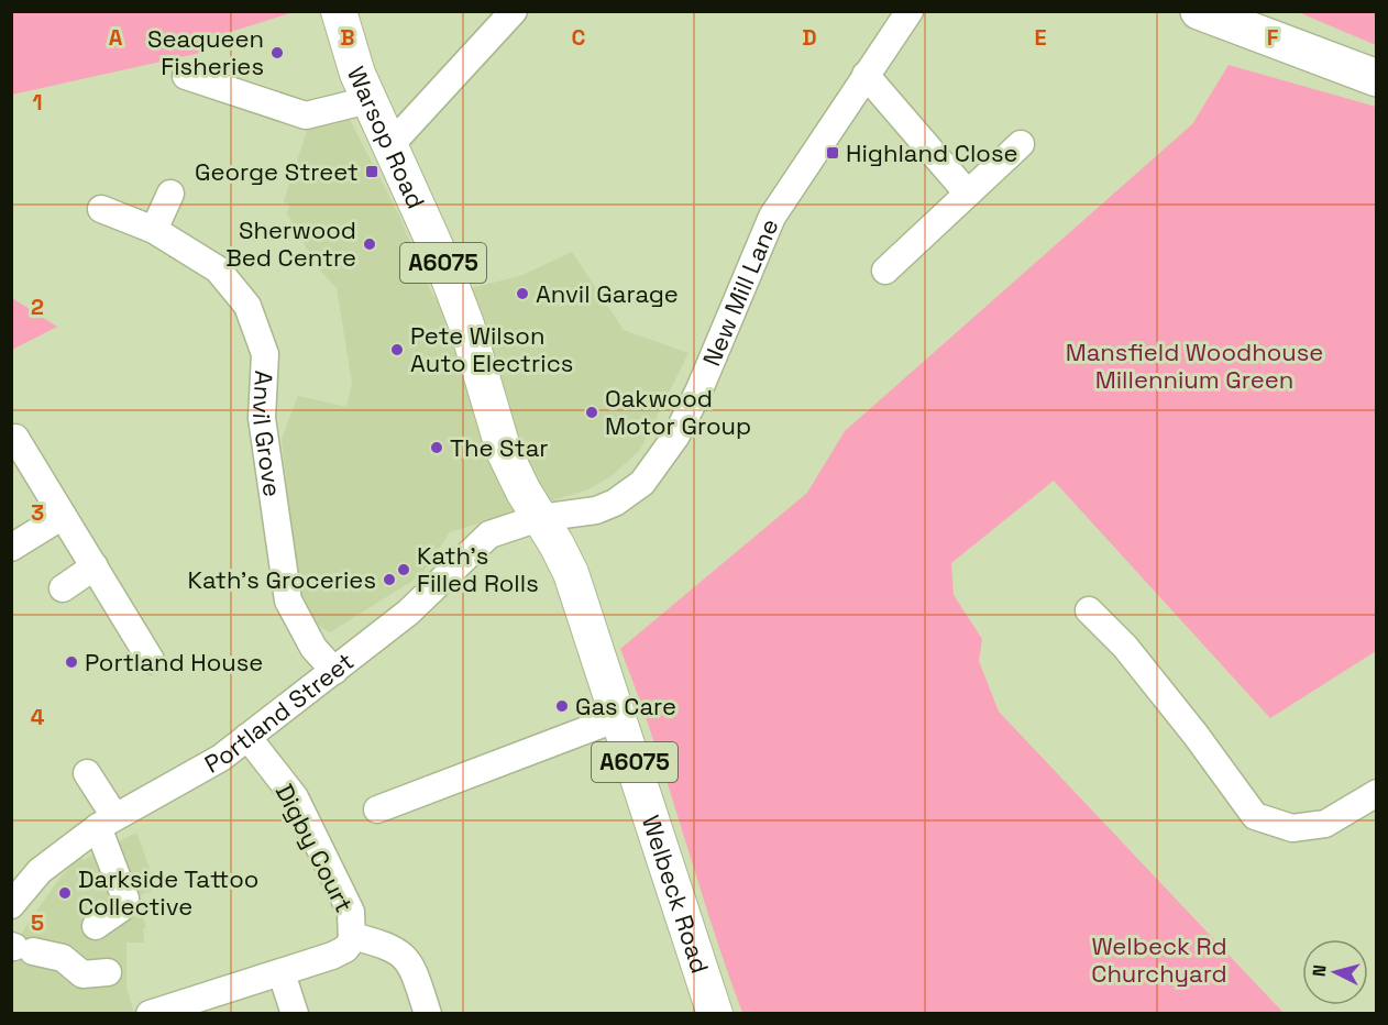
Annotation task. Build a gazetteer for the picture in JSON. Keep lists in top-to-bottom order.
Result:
{
  "streets": {
    "main road": ["Warsop Road", "A6075", "Welbeck Road"],
    "street": [
      "New Mill Lane",
      "Anvil Grove",
      "Portland Street",
      "Digby Court"
    ]
  },
  "crossings": [
    ["Warsop Road", "New Mill Lane"],
    ["Warsop Road", "Portland Street"],
    ["Warsop Road", "Welbeck Road"],
    ["New Mill Lane", "Portland Street"],
    ["New Mill Lane", "Welbeck Road"],
    ["Anvil Grove", "Portland Street"],
    ["Portland Street", "Digby Court"],
    ["Portland Street", "Welbeck Road"]
  ],
  "parks": ["Mansfield Woodhouse Millennium Green", "Welbeck Rd Churchyard"],
  "places": {
    "other": [
      "Seaqueen Fisheries",
      "Sherwood Bed Centre",
      "Anvil Garage",
      "Pete Wilson Auto Electrics",
      "Oakwood Motor Group",
      "The Star",
      "Kath's Filled Rolls",
      "Kath's Groceries",
      "Portland House",
      "Gas Care",
      "Darkside Tattoo Collective"
    ],
    "transit": ["Highland Close", "George Street"]
  },
  "north": "left",
  "grid": {
    "columns": [
      "A",
      "B",
      "C",
      "D",
      "E",
      "F"
    ],
    "rows": [
      "1",
      "2",
      "3",
      "4",
      "5"
    ]
  }
}
